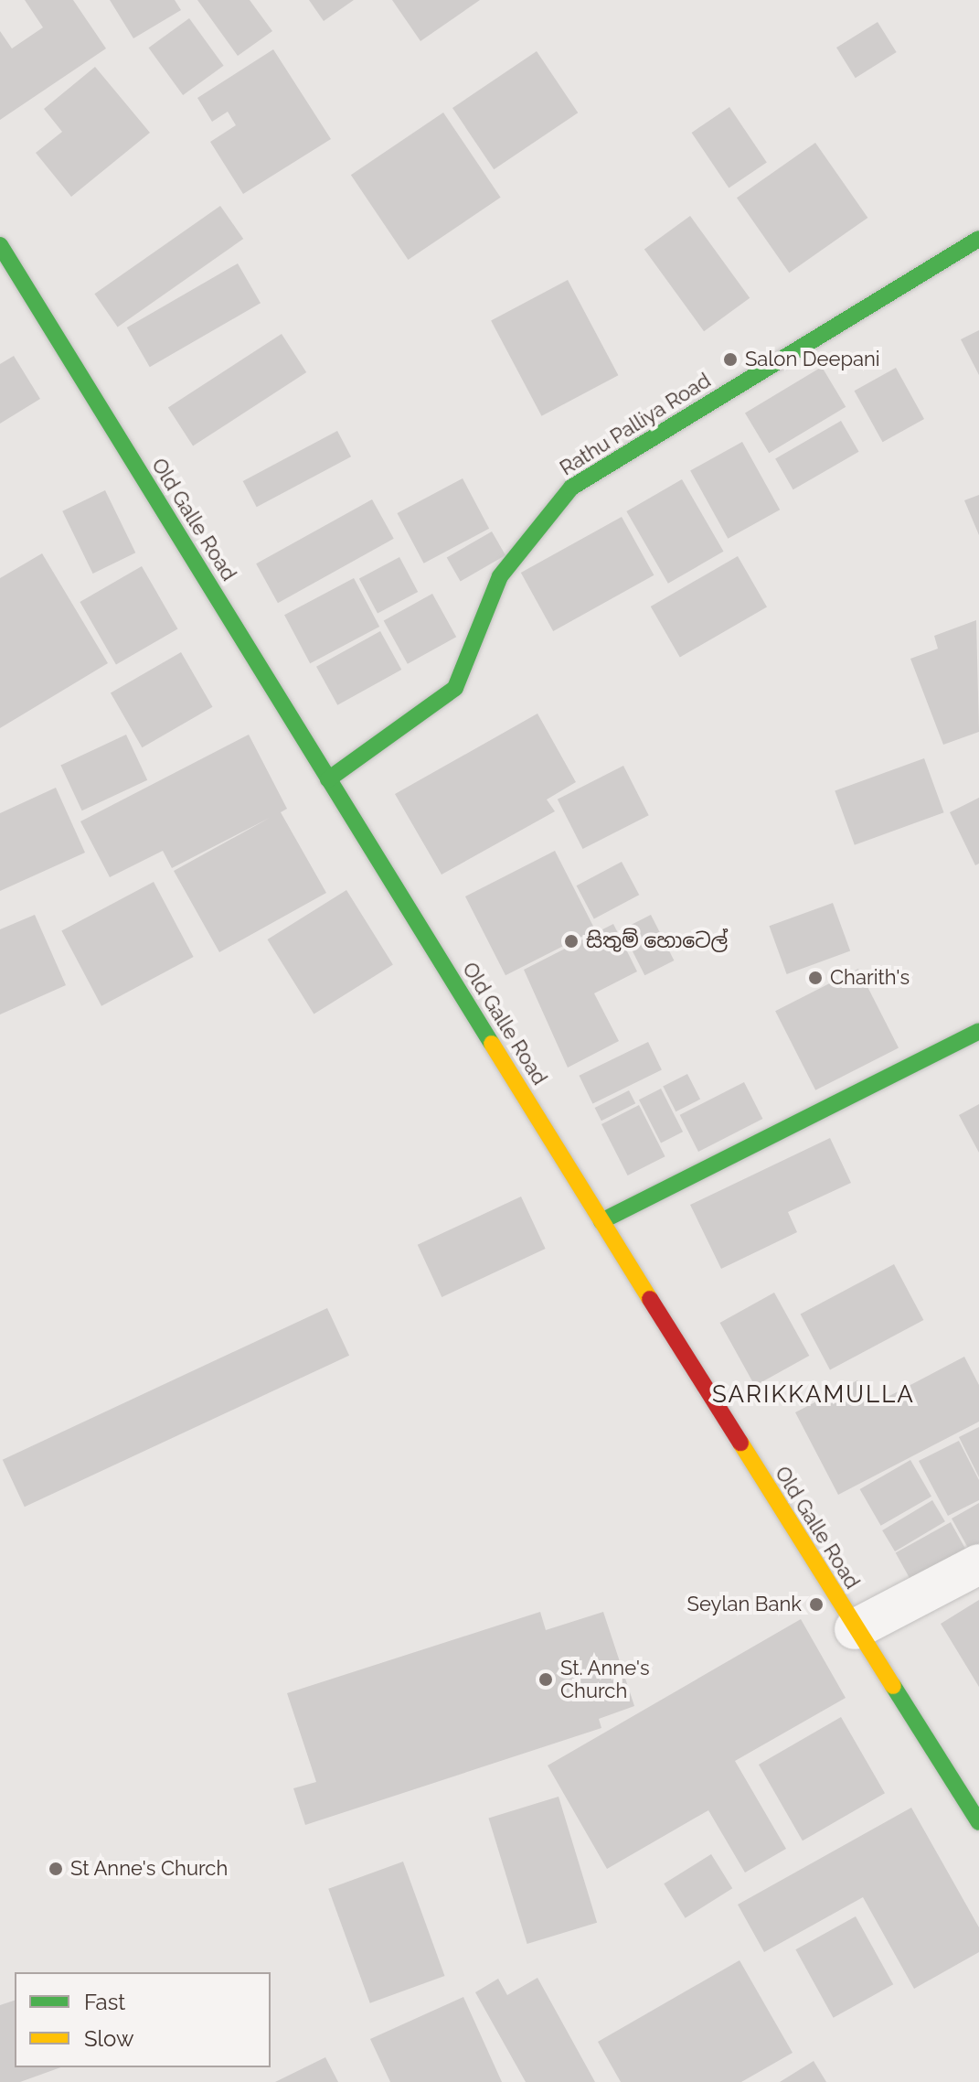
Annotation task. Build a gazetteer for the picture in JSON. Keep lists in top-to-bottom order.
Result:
{
  "streets": {
    "main road": ["Rathu Palliya Road", "Old Galle Road"]
  },
  "crossings": [
    ["Rathu Palliya Road", "Old Galle Road"]
  ],
  "districts": ["SARIKKAMULLA"],
  "places": [
    "Salon Deepani",
    "සිතුම් හොටෙල්",
    "Charith's",
    "Seylan Bank",
    "St. Anne's Church",
    "St Anne's Church"
  ],
  "legend": ["Fast", "Slow"]
}
